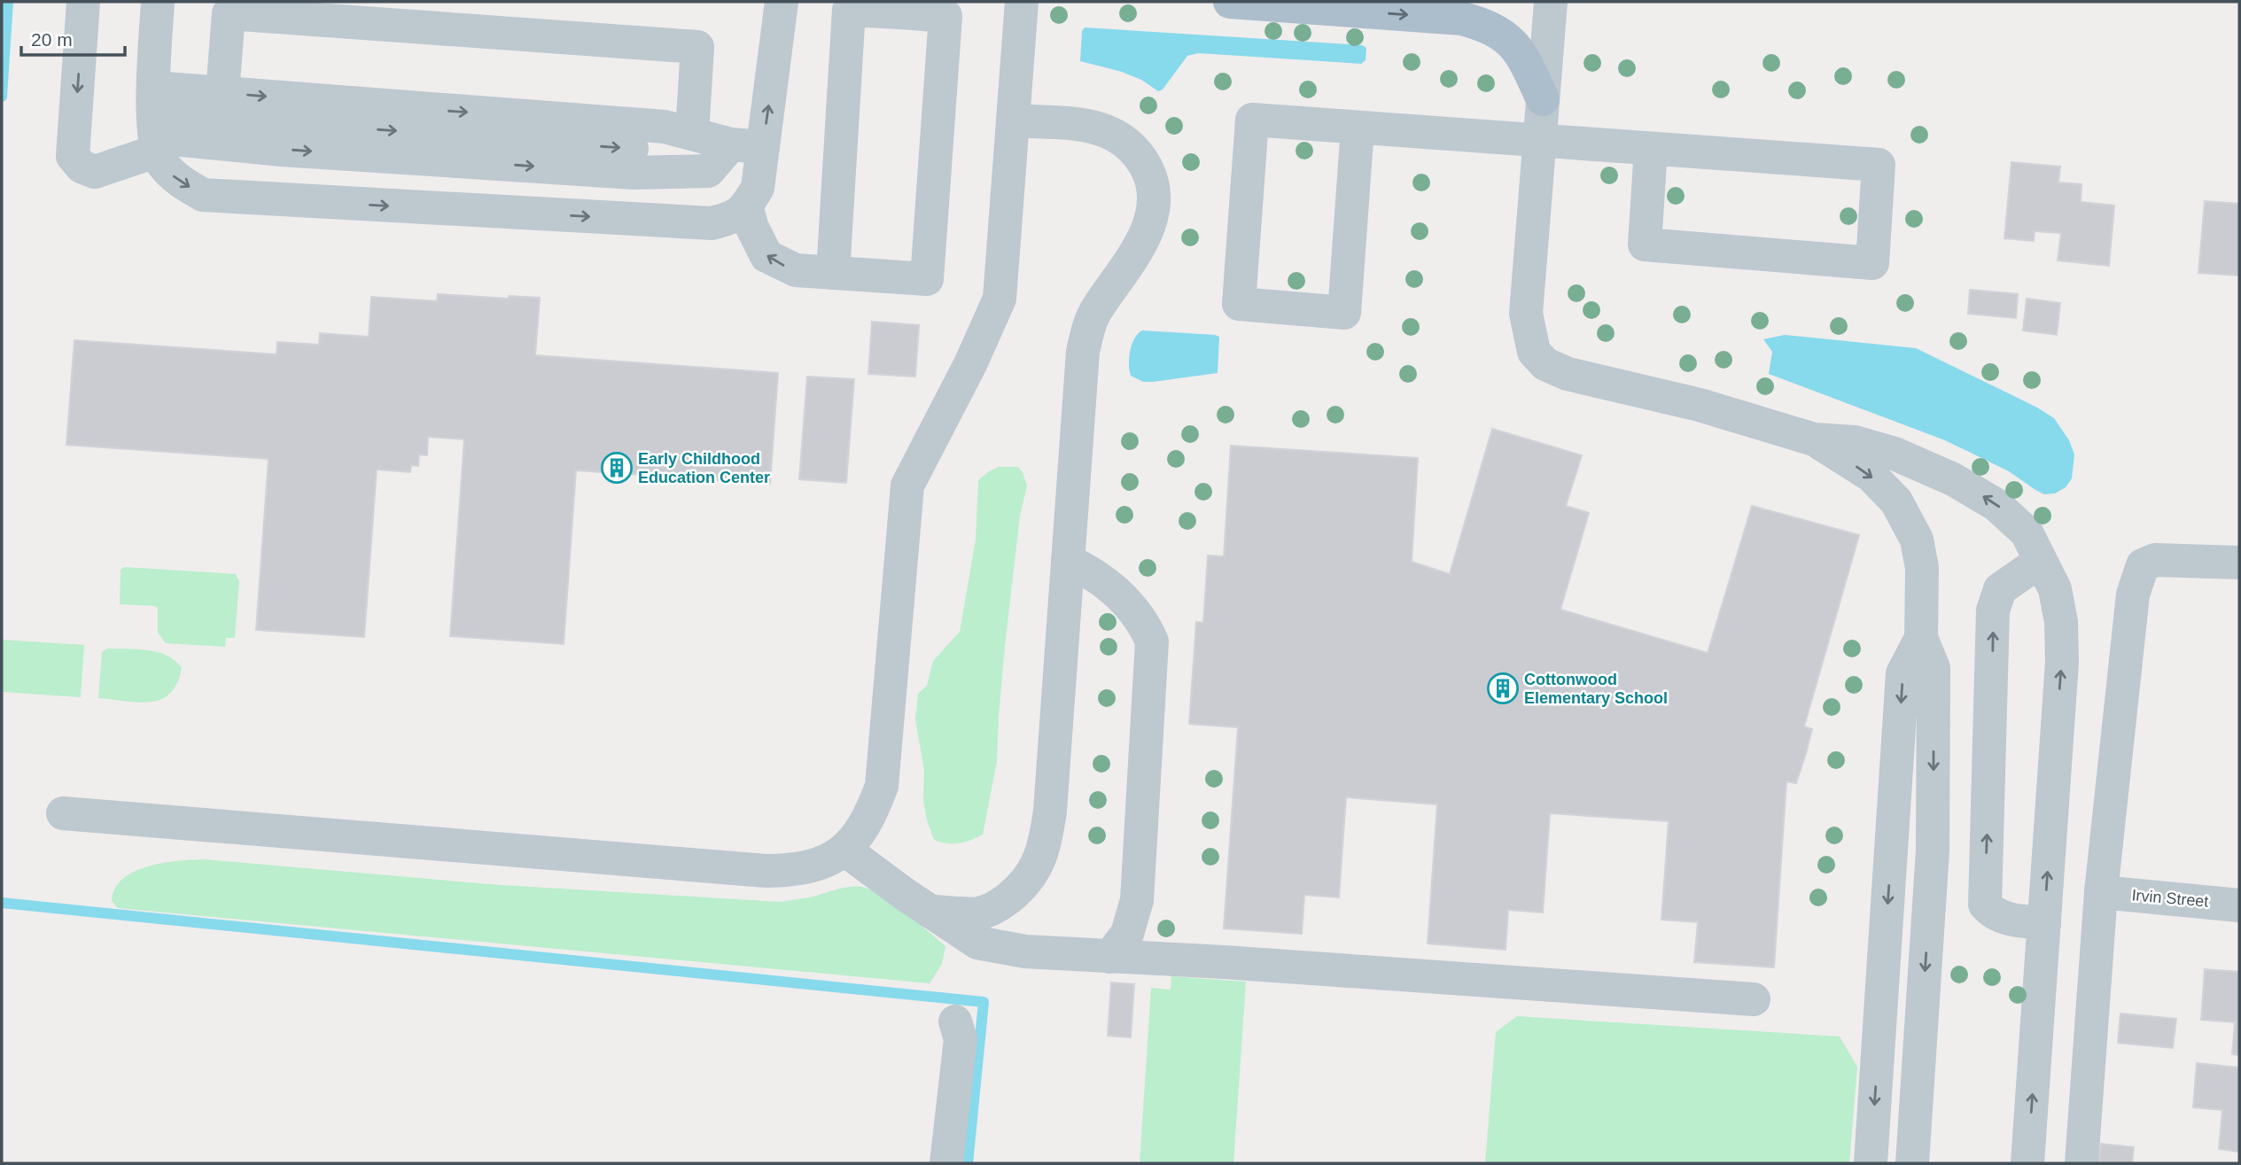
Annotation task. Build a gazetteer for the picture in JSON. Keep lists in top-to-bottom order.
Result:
{
  "streets": {
    "street": ["Irvin Street"]
  },
  "places": {
    "building": ["Early Childhood Education Center", "Cottonwood Elementary School"]
  },
  "scale_bar": "20 m"
}
